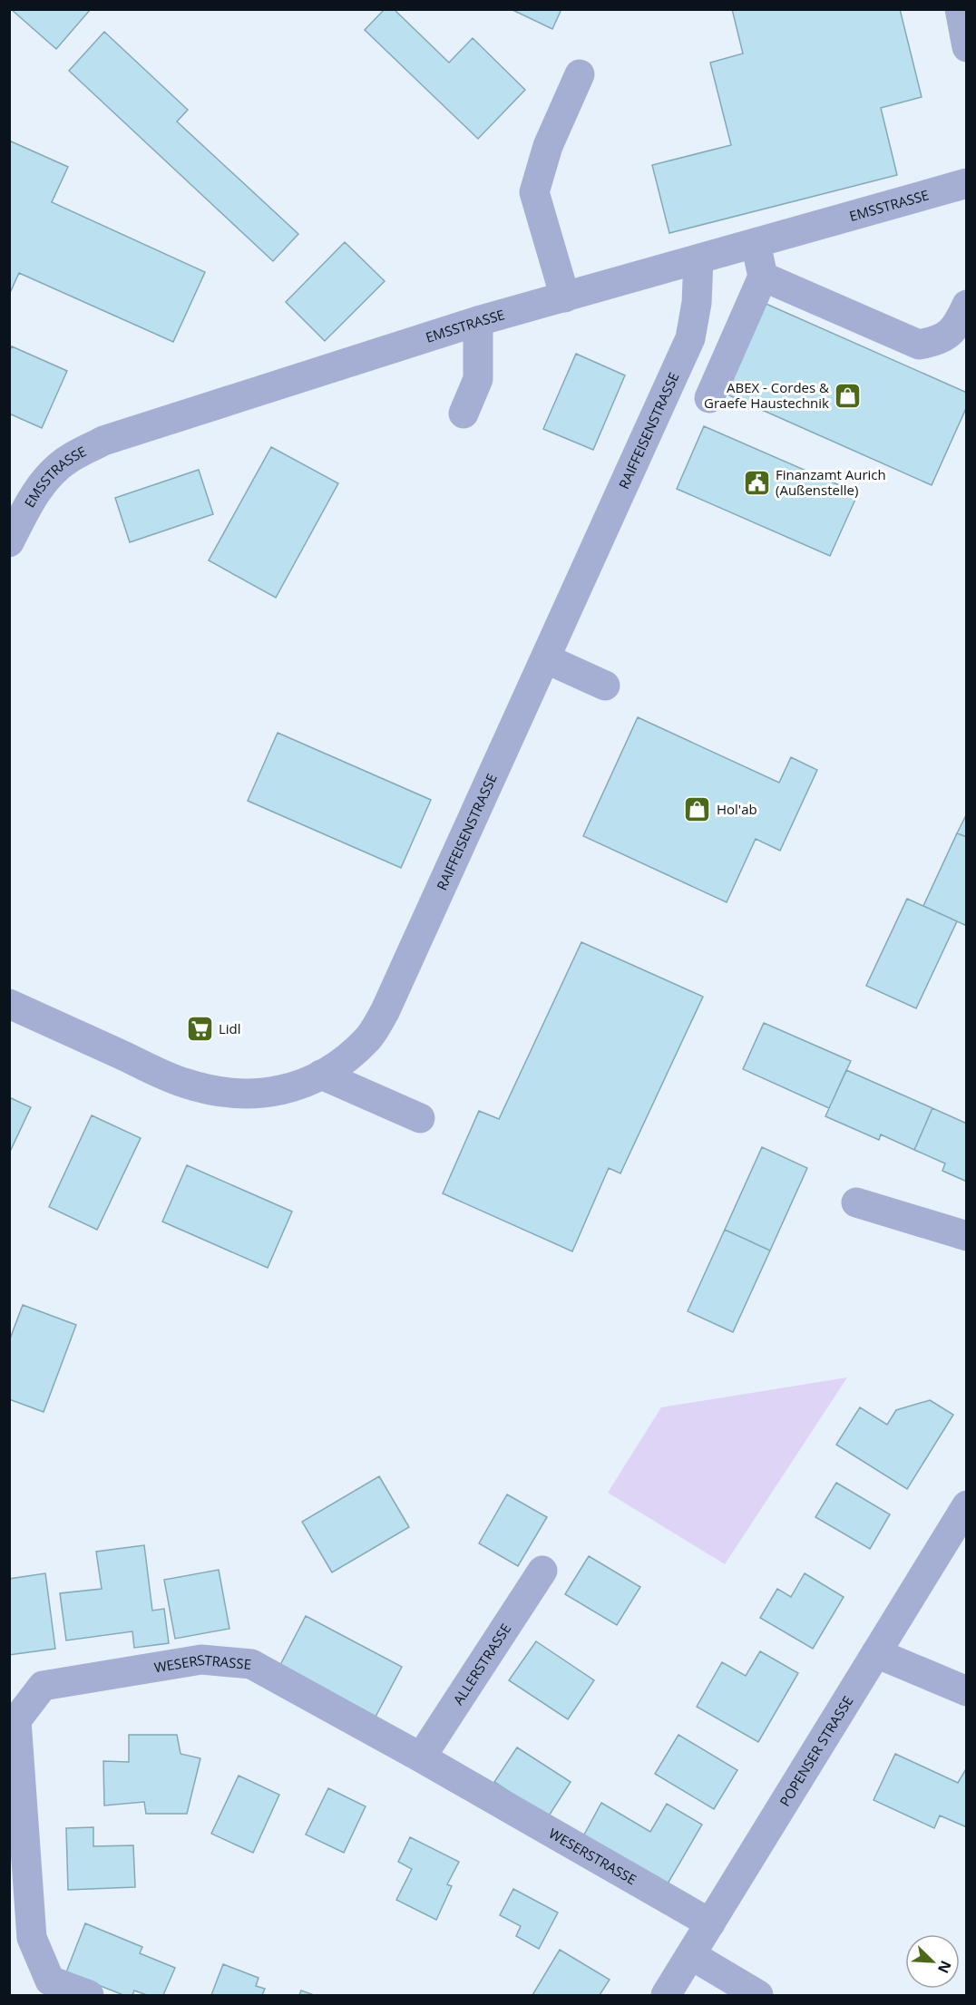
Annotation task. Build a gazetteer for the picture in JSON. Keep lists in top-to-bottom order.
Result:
{
  "streets": {
    "street": [
      "EMSSTRASSE",
      "RAIFFEISENSTRASSE",
      "ALLERSTRASSE",
      "WESERSTRASSE",
      "POPENSER STRASSE"
    ]
  },
  "crossings": [
    ["EMSSTRASSE", "RAIFFEISENSTRASSE"],
    ["ALLERSTRASSE", "WESERSTRASSE"],
    ["WESERSTRASSE", "POPENSER STRASSE"]
  ],
  "places": {
    "shop": ["ABEX - Cordes & Graefe Haustechnik", "Hol'ab"],
    "public building": ["Finanzamt Aurich (Außenstelle)"],
    "supermarket": ["Lidl"]
  },
  "north": "bottom right"
}
